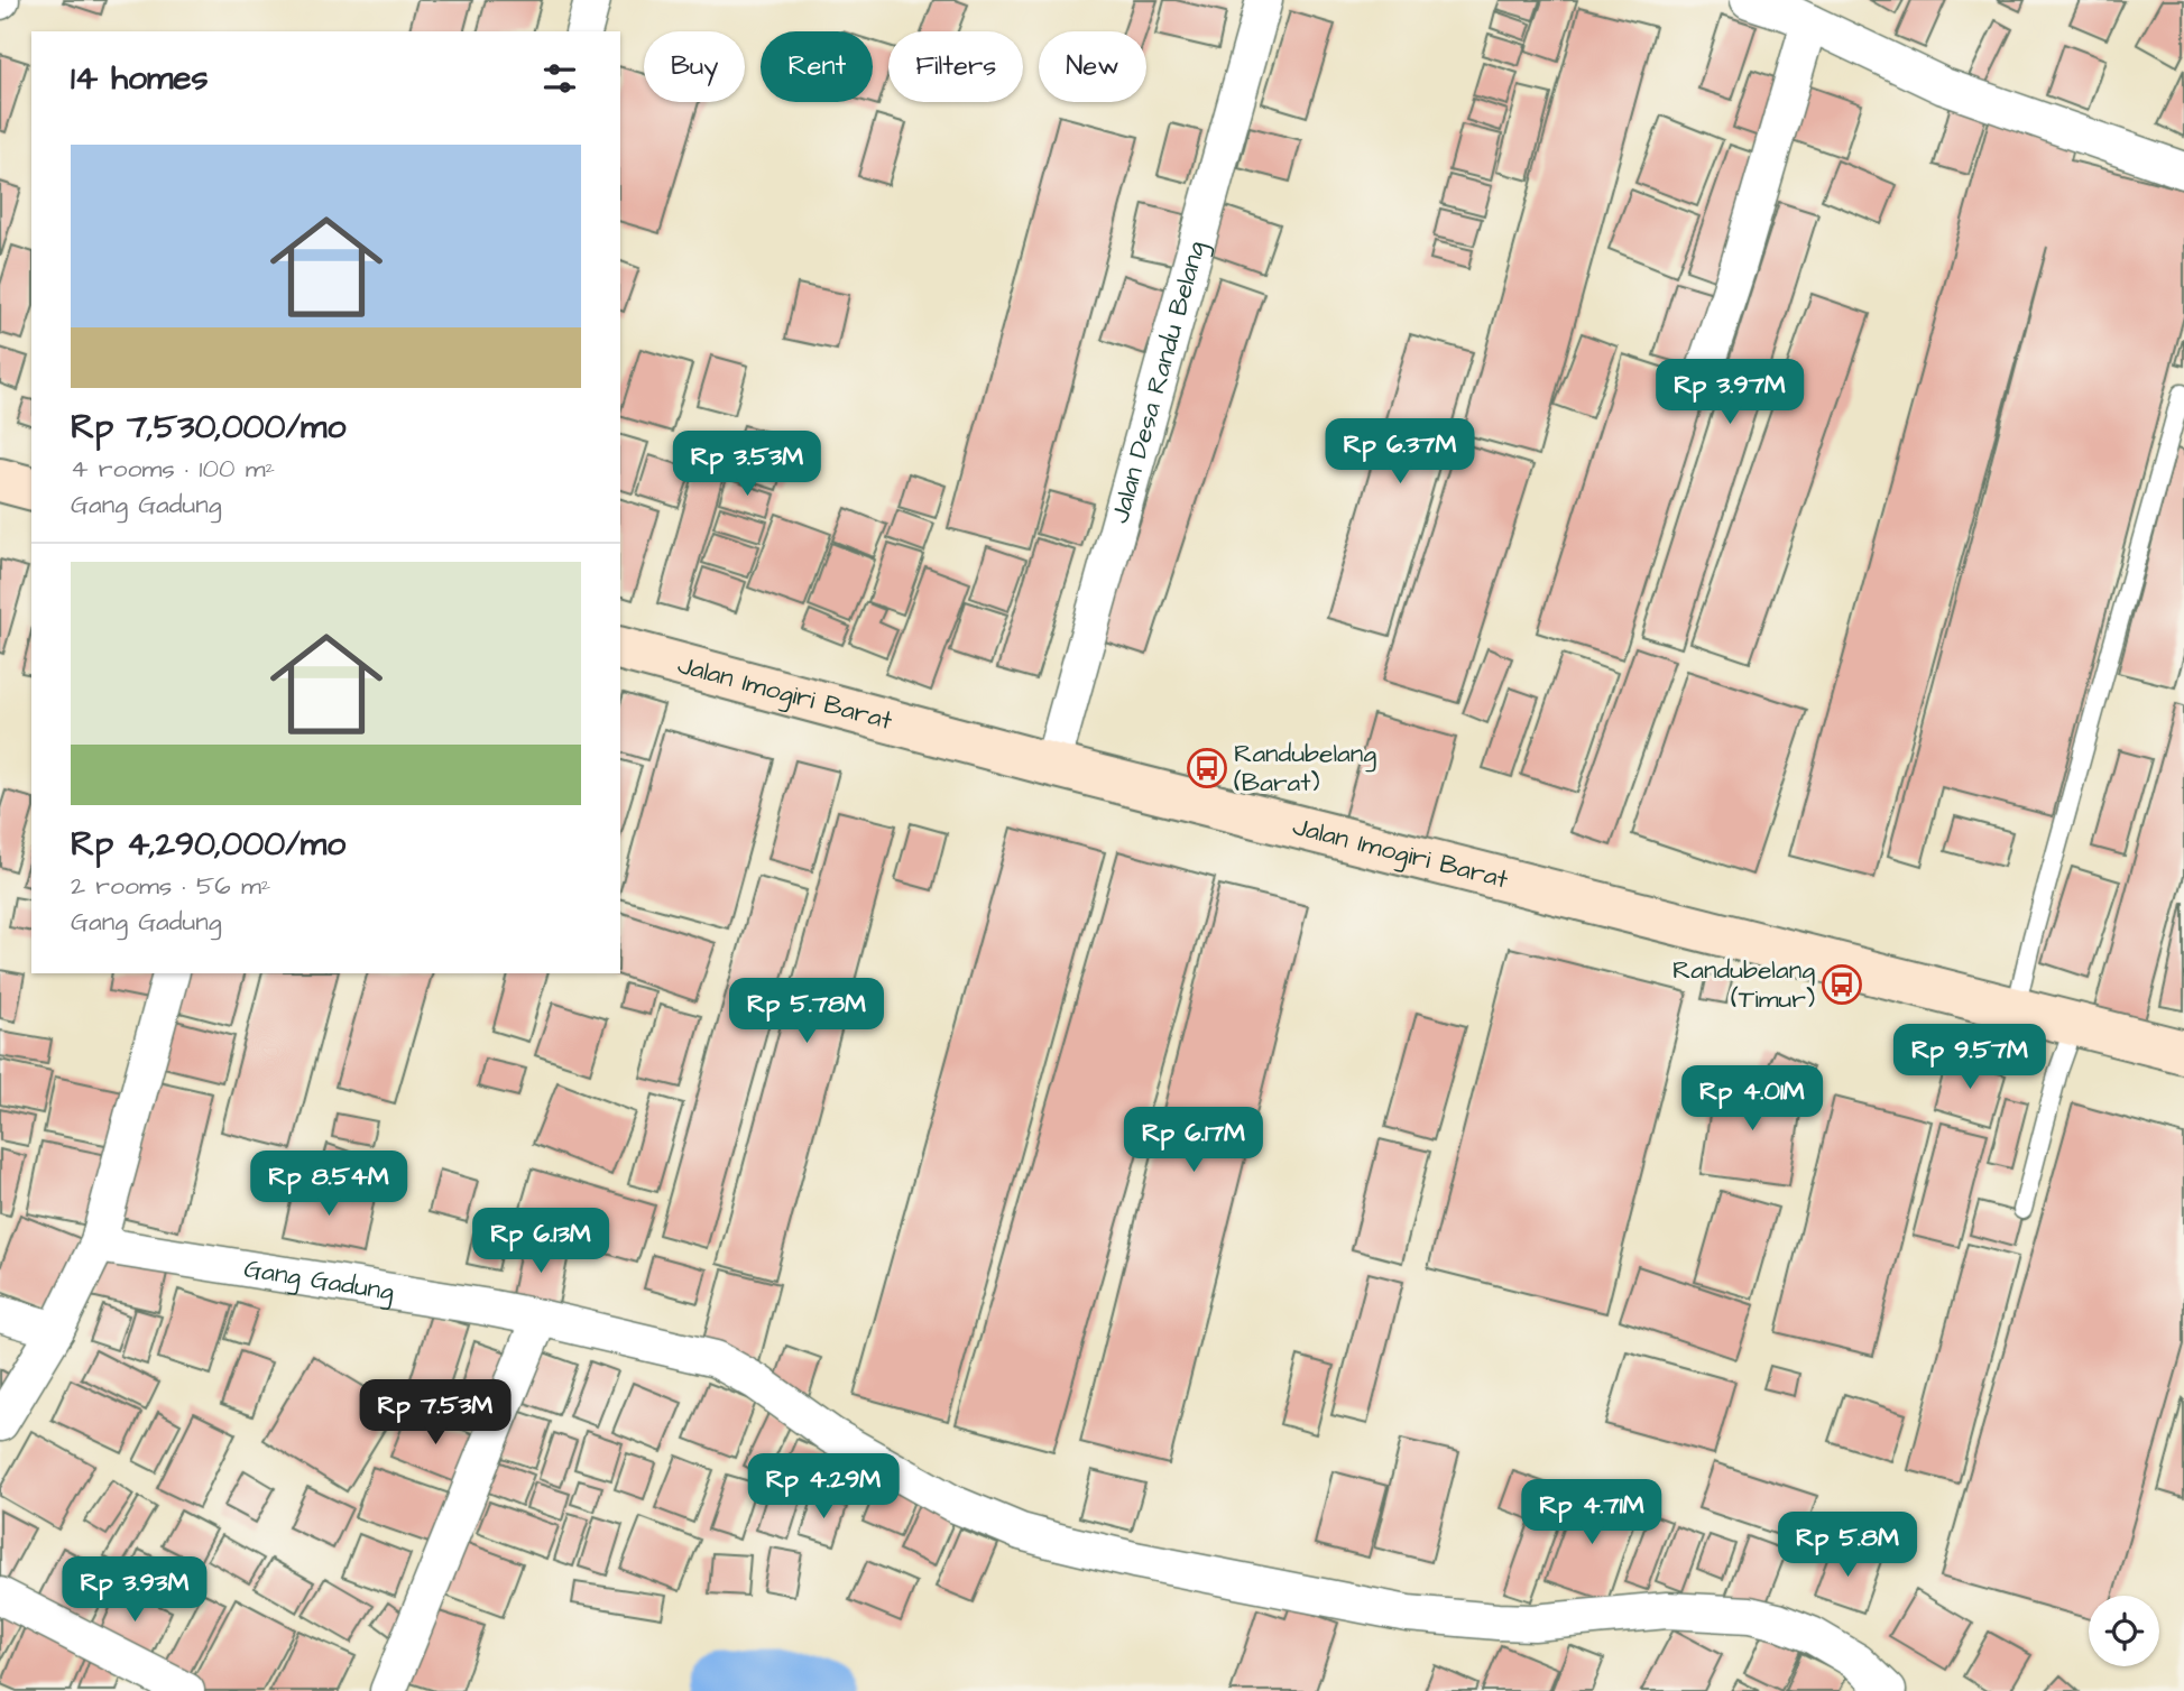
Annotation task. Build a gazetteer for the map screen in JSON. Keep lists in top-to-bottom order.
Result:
{
  "streets": {
    "main road": ["Jalan Imogiri Barat"],
    "street": ["Jalan Desa Randu Belang", "Gang Gadung"]
  },
  "crossings": [
    ["Jalan Desa Randu Belang", "Jalan Imogiri Barat"]
  ],
  "places": {
    "bus stop": ["Randubelang (Barat)", "Randubelang (Timur)"]
  },
  "page": {
    "chip": [
      "Buy",
      "Rent",
      "Filters",
      "New"
    ],
    "heading": "14 homes",
    "list": [
      {
        "name": "Rp 7,530,000/mo",
        "note": "4 rooms · 100 m² · Gang Gadung"
      },
      {
        "name": "Rp 4,290,000/mo",
        "note": "2 rooms · 56 m² · Gang Gadung"
      }
    ],
    "price": [
      "Rp 3.97M",
      "Rp 6.37M",
      "Rp 3.53M",
      "Rp 5.78M",
      "Rp 9.57M",
      "Rp 4.01M",
      "Rp 6.17M",
      "Rp 8.54M",
      "Rp 6.13M",
      "Rp 7.53M",
      "Rp 4.29M",
      "Rp 4.71M",
      "Rp 5.8M",
      "Rp 3.93M"
    ]
  }
}
